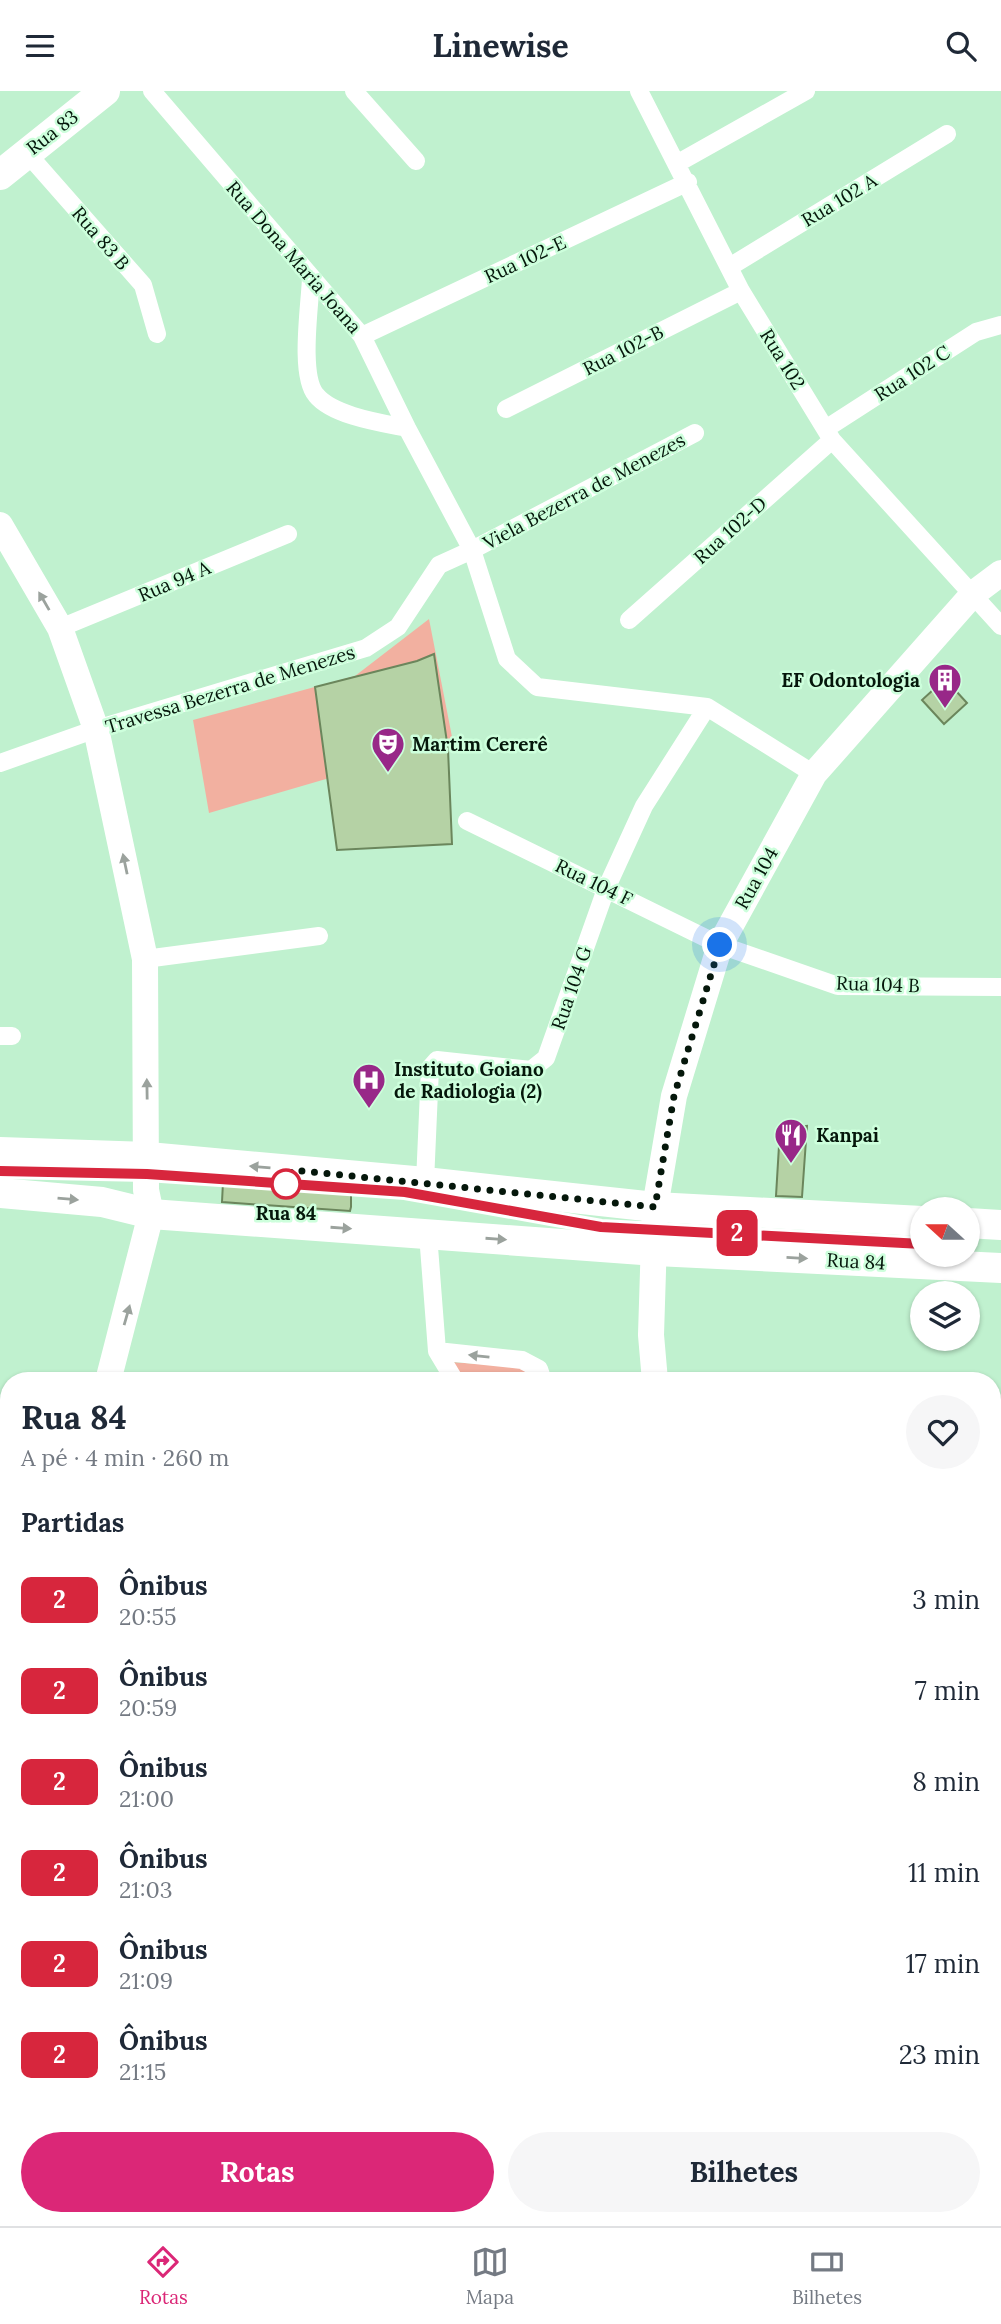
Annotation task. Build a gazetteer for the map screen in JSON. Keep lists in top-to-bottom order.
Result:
{
  "streets": {
    "main road": ["Rua 83", "Rua 84"],
    "street": [
      "Rua 102 A",
      "Rua 83 B",
      "Rua Dona Maria Joana",
      "Rua 102-E",
      "Rua 102-B",
      "Rua 102",
      "Rua 102 C",
      "Viela Bezerra de Menezes",
      "Rua 102-D",
      "Rua 94 A",
      "Travessa Bezerra de Menezes",
      "Rua 104",
      "Rua 104 F",
      "Rua 104 B",
      "Rua 104 G"
    ]
  },
  "crossings": [
    ["Rua 83", "Rua 83 B"],
    ["Rua 102 A", "Rua 102"],
    ["Rua Dona Maria Joana", "Rua 102-E"],
    ["Rua Dona Maria Joana", "Viela Bezerra de Menezes"],
    ["Rua Dona Maria Joana", "Travessa Bezerra de Menezes"],
    ["Rua 102-E", "Rua 102"],
    ["Rua 102-B", "Rua 102"],
    ["Rua 102", "Rua 102 C"],
    ["Rua 102", "Rua 102-D"],
    ["Rua 102", "Rua 104"],
    ["Rua 102 C", "Rua 102-D"],
    ["Viela Bezerra de Menezes", "Travessa Bezerra de Menezes"],
    ["Rua 104", "Rua 104 F"],
    ["Rua 104", "Rua 104 B"],
    ["Rua 104", "Rua 84"],
    ["Rua 104 F", "Rua 104 B"],
    ["Rua 104 F", "Rua 104 G"]
  ],
  "places": {
    "building": ["EF Odontologia"],
    "theatre": ["Martim Cererê"],
    "hospital": ["Instituto Goiano de Radiologia (2)"],
    "restaurant": ["Kanpai"],
    "other": ["Rua 84"]
  },
  "lines": ["bus line 2"],
  "north": "left",
  "page": {
    "header": "Linewise",
    "on_map": "2",
    "heading": [
      ["Rua 84", "A pé · 4 min · 260 m"],
      "Partidas"
    ],
    "list": [
      {
        "mark": "2",
        "name": "Ônibus",
        "note": "20:55",
        "value": "3 min"
      },
      {
        "mark": "2",
        "name": "Ônibus",
        "note": "20:59",
        "value": "7 min"
      },
      {
        "mark": "2",
        "name": "Ônibus",
        "note": "21:00",
        "value": "8 min"
      },
      {
        "mark": "2",
        "name": "Ônibus",
        "note": "21:03",
        "value": "11 min"
      },
      {
        "mark": "2",
        "name": "Ônibus",
        "note": "21:09",
        "value": "17 min"
      },
      {
        "mark": "2",
        "name": "Ônibus",
        "note": "21:15",
        "value": "23 min"
      }
    ],
    "buttons": ["Rotas", "Bilhetes"],
    "tabs": ["Rotas", "Mapa", "Bilhetes"]
  }
}
